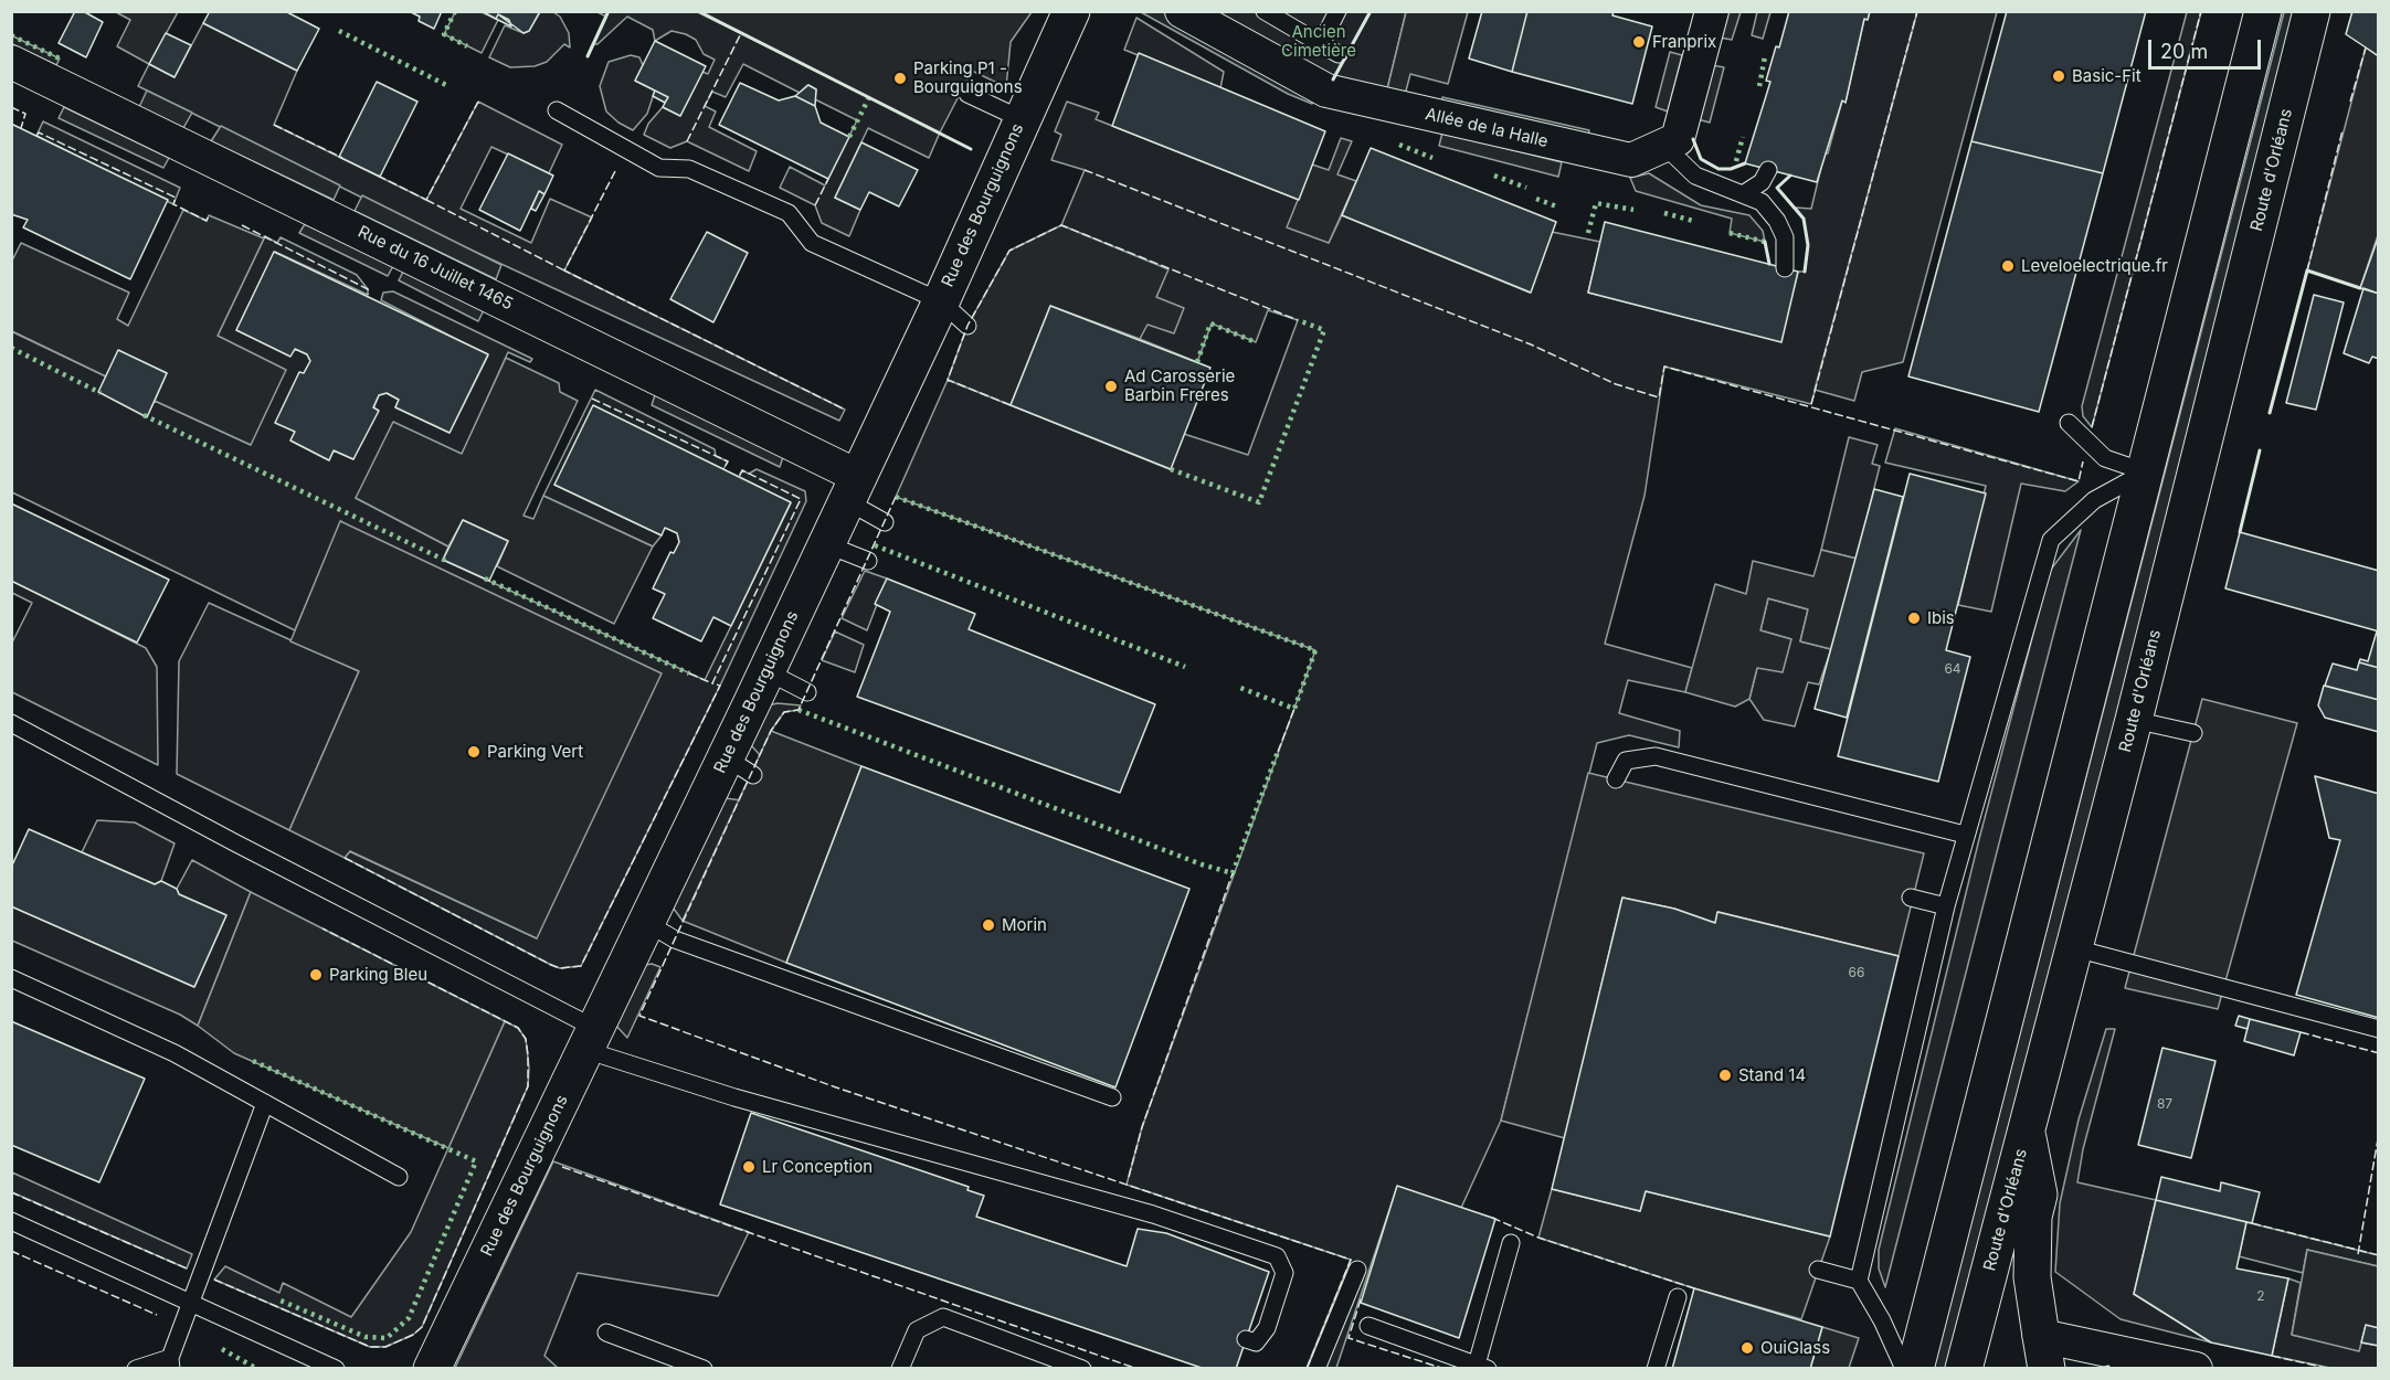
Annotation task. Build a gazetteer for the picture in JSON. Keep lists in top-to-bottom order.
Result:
{
  "streets": {
    "main road": ["Route d'Orléans", "Rue des Bourguignons"],
    "street": ["Allée de la Halle", "Rue du 16 Juillet 1465"]
  },
  "crossings": [
    ["Rue des Bourguignons", "Rue du 16 Juillet 1465"]
  ],
  "parks": ["Ancien Cimetière"],
  "places": [
    "Franprix",
    "Basic-Fit",
    "Parking P1 - Bourguignons",
    "Leveloelectrique.fr",
    "Ad Carosserie Barbin Freres",
    "Ibis",
    "Parking Vert",
    "Morin",
    "Parking Bleu",
    "Stand 14",
    "Lr Conception",
    "OuiGlass"
  ],
  "house_numbers": [
    "64",
    "66",
    "87",
    "2"
  ],
  "scale_bar": "20 m"
}
